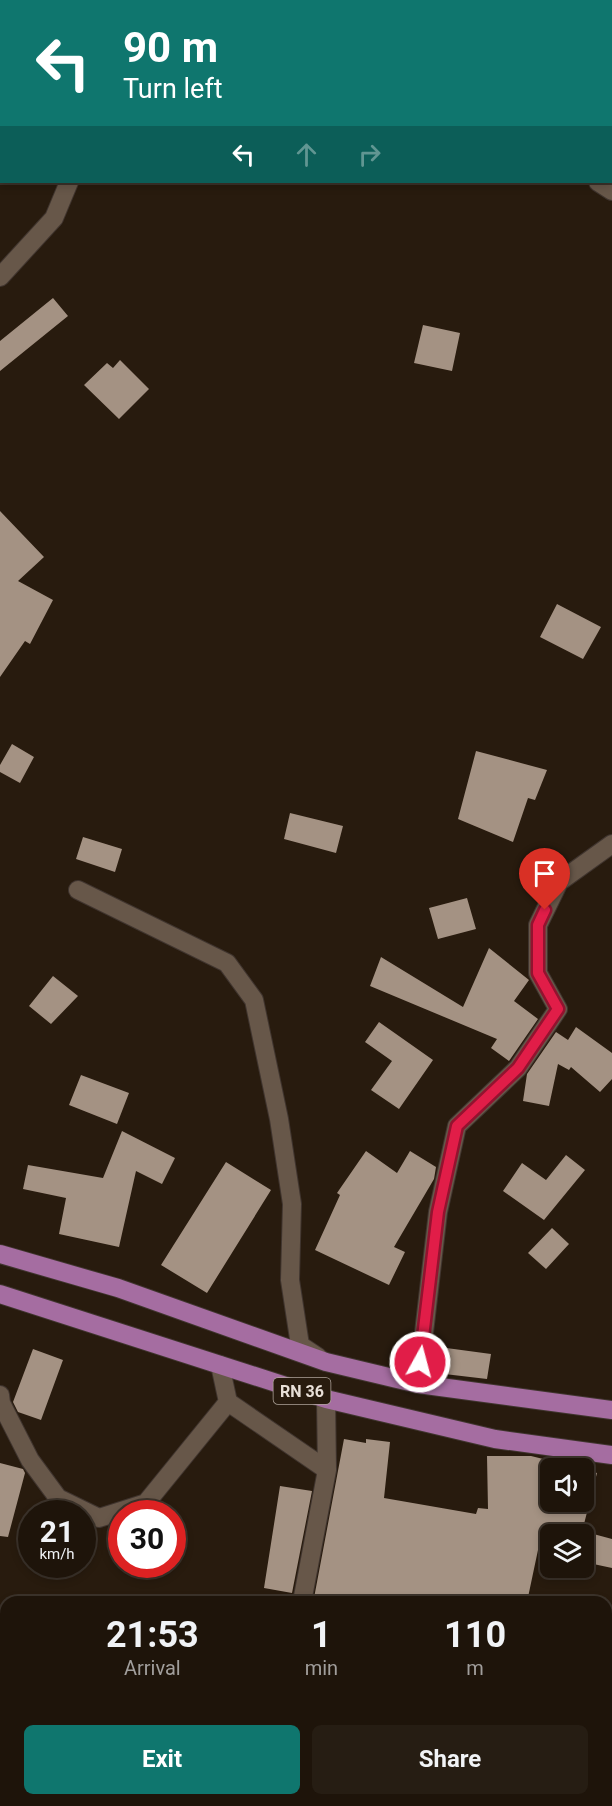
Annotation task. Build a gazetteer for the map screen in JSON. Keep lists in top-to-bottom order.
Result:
{
  "streets": {
    "main road": ["RN 36"]
  },
  "page": {
    "turn": ["90 m", "Turn left"],
    "speed": "21 km/h",
    "limit": "30",
    "eta": [
      "21:53",
      "Arrival",
      "1",
      "min",
      "110",
      "m"
    ],
    "buttons": ["Exit", "Share"]
  }
}
